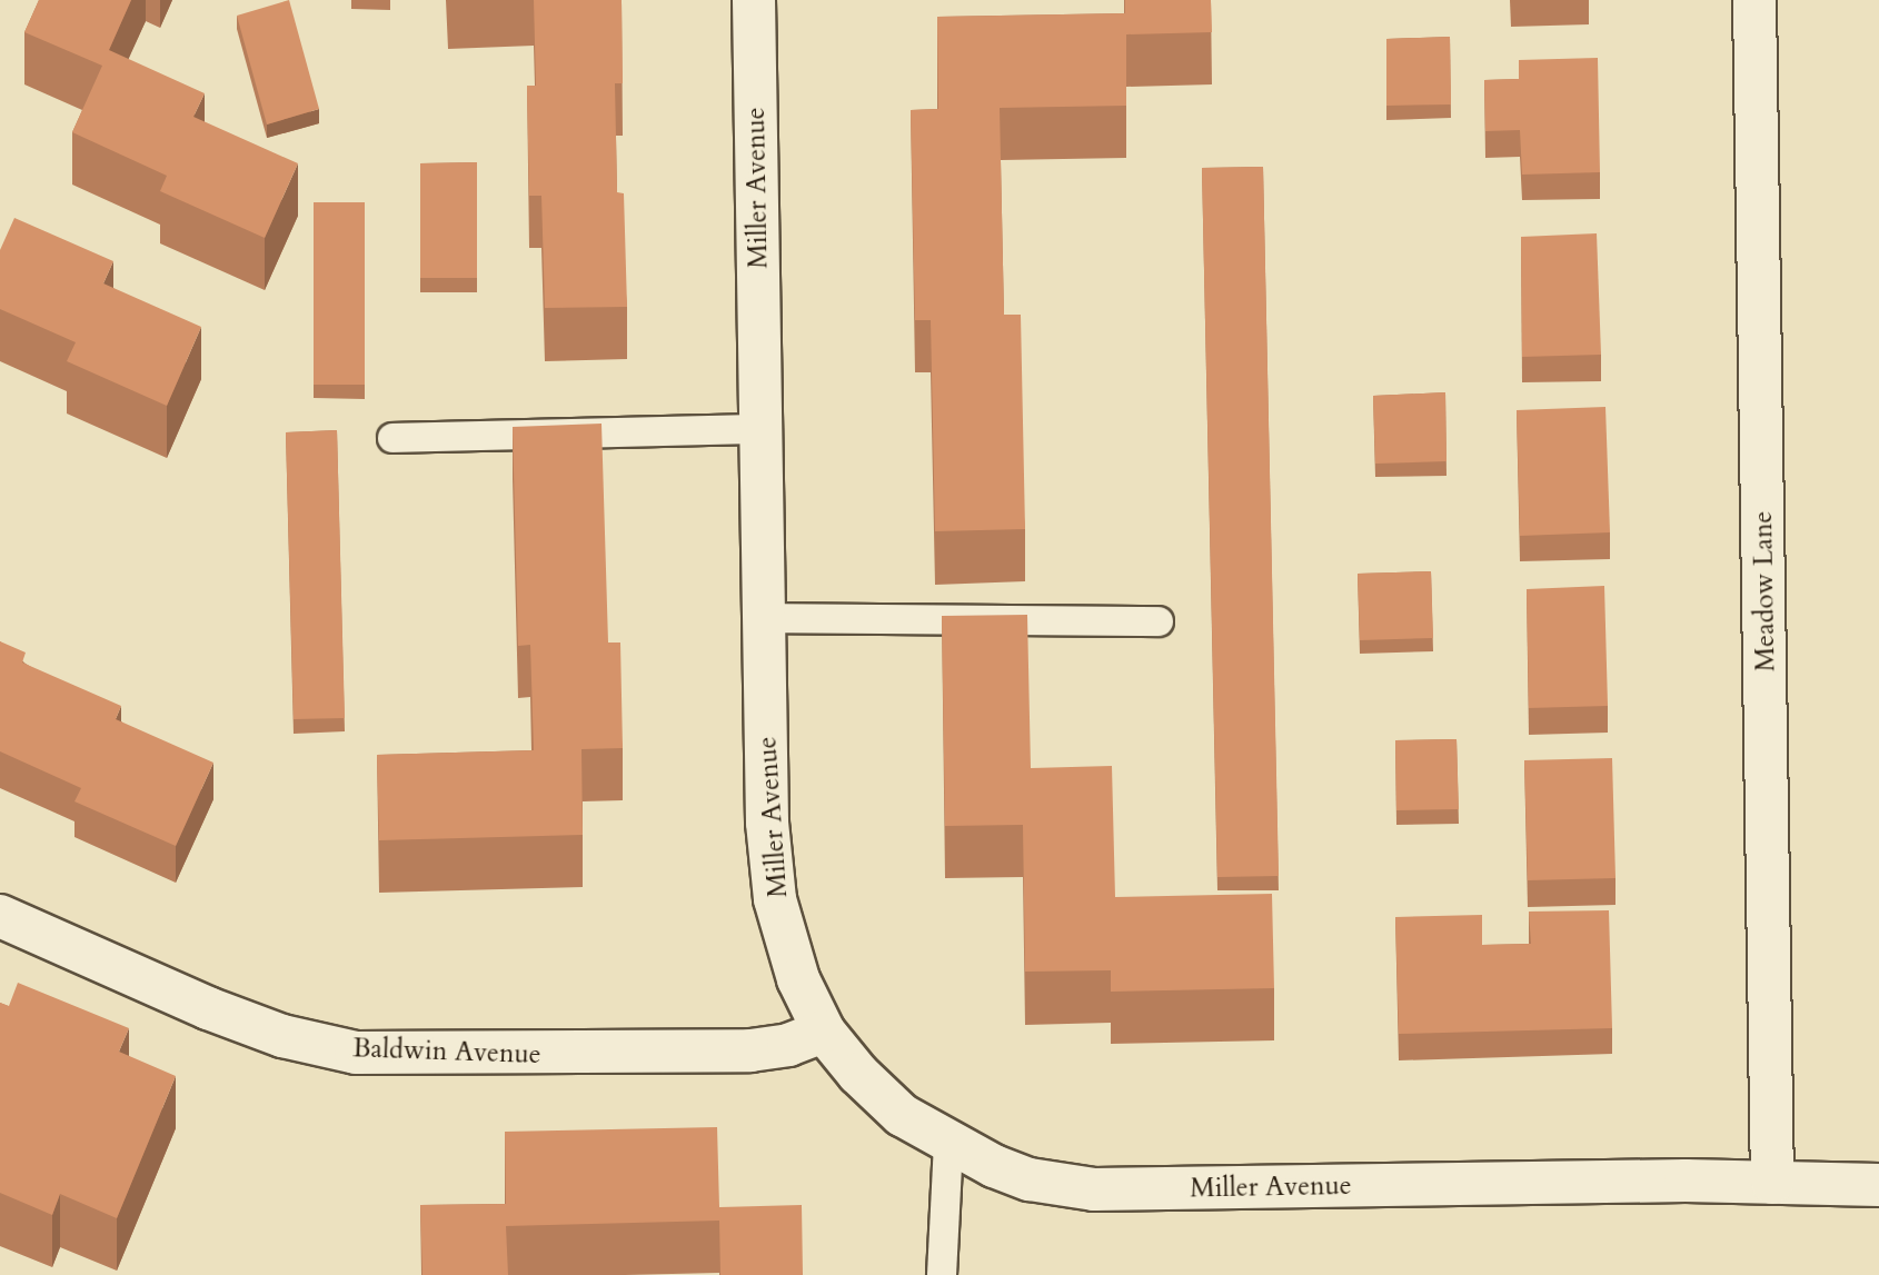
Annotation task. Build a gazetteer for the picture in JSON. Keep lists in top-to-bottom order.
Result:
{
  "streets": {
    "street": ["Miller Avenue", "Meadow Lane", "Baldwin Avenue"]
  },
  "crossings": [
    ["Miller Avenue", "Meadow Lane"],
    ["Miller Avenue", "Baldwin Avenue"]
  ]
}
